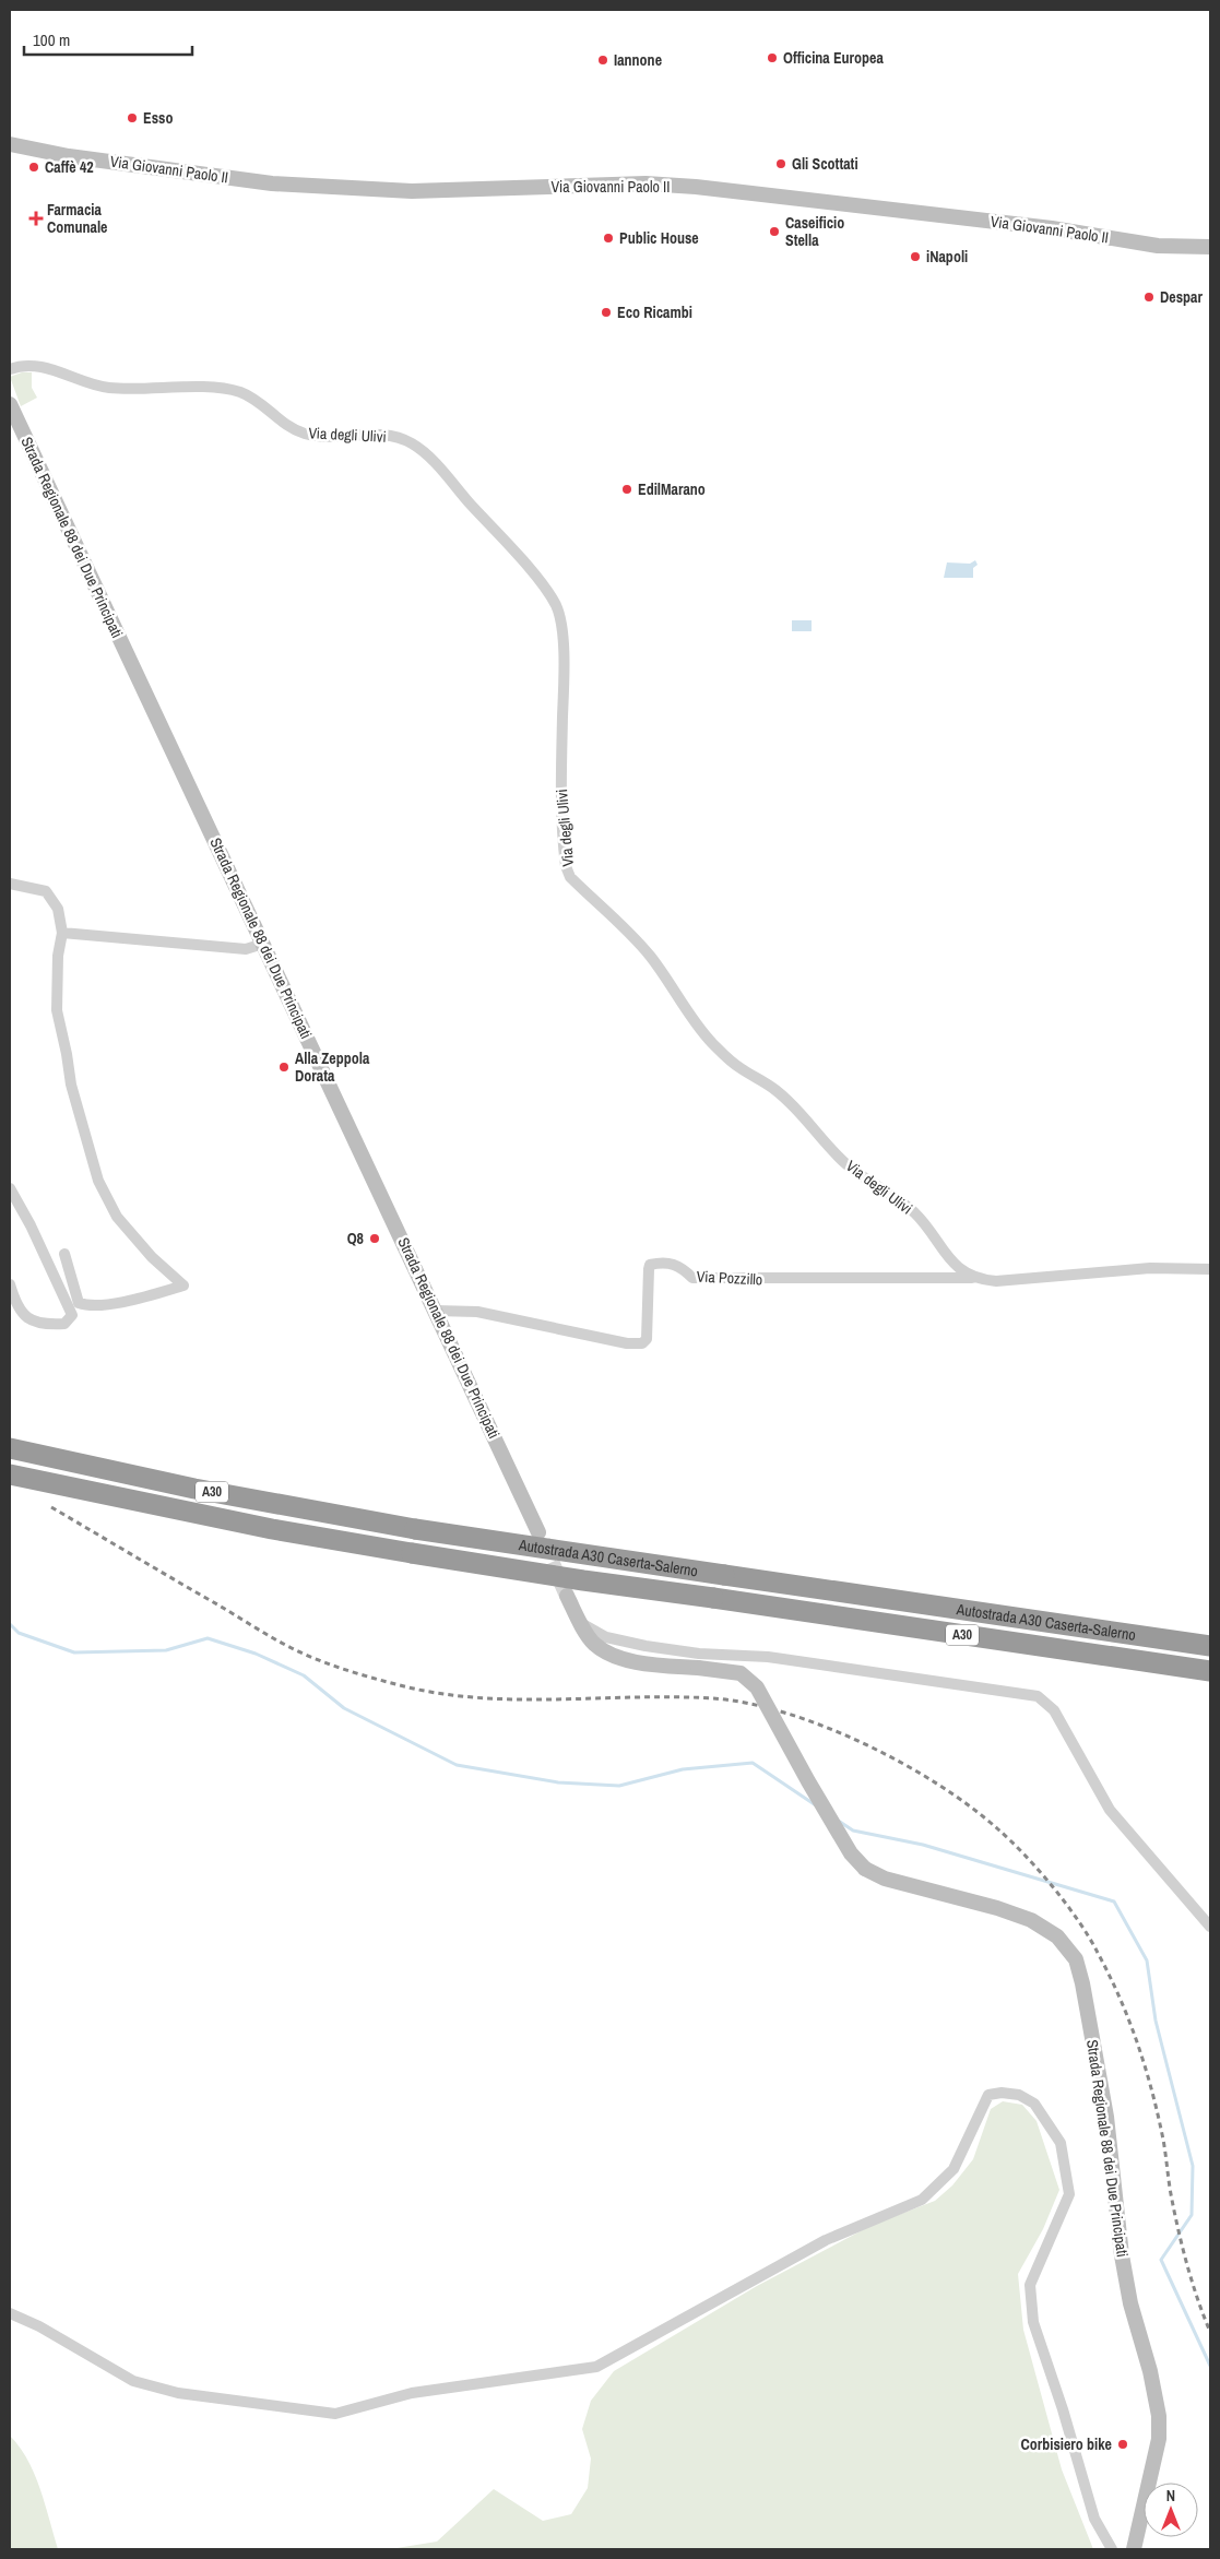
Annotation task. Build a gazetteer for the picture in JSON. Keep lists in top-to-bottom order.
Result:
{
  "streets": {
    "highway": ["A30", "Autostrada A30 Caserta-Salerno"],
    "main road": ["Via Giovanni Paolo II", "Strada Regionale 88 dei Due Principati"],
    "street": ["Via degli Ulivi", "Via Pozzillo"]
  },
  "crossings": [
    ["Via degli Ulivi", "Via Pozzillo"],
    ["Strada Regionale 88 dei Due Principati", "Via Pozzillo"]
  ],
  "places": {
    "other": [
      "Officina Europea",
      "Iannone",
      "Esso",
      "Gli Scottati",
      "Caffè 42",
      "Caseificio Stella",
      "Public House",
      "iNapoli",
      "Despar",
      "Eco Ricambi",
      "EdilMarano",
      "Alla Zeppola Dorata",
      "Q8",
      "Corbisiero bike"
    ],
    "health": ["Farmacia Comunale"]
  },
  "scale_bar": "100 m",
  "north": "top"
}
